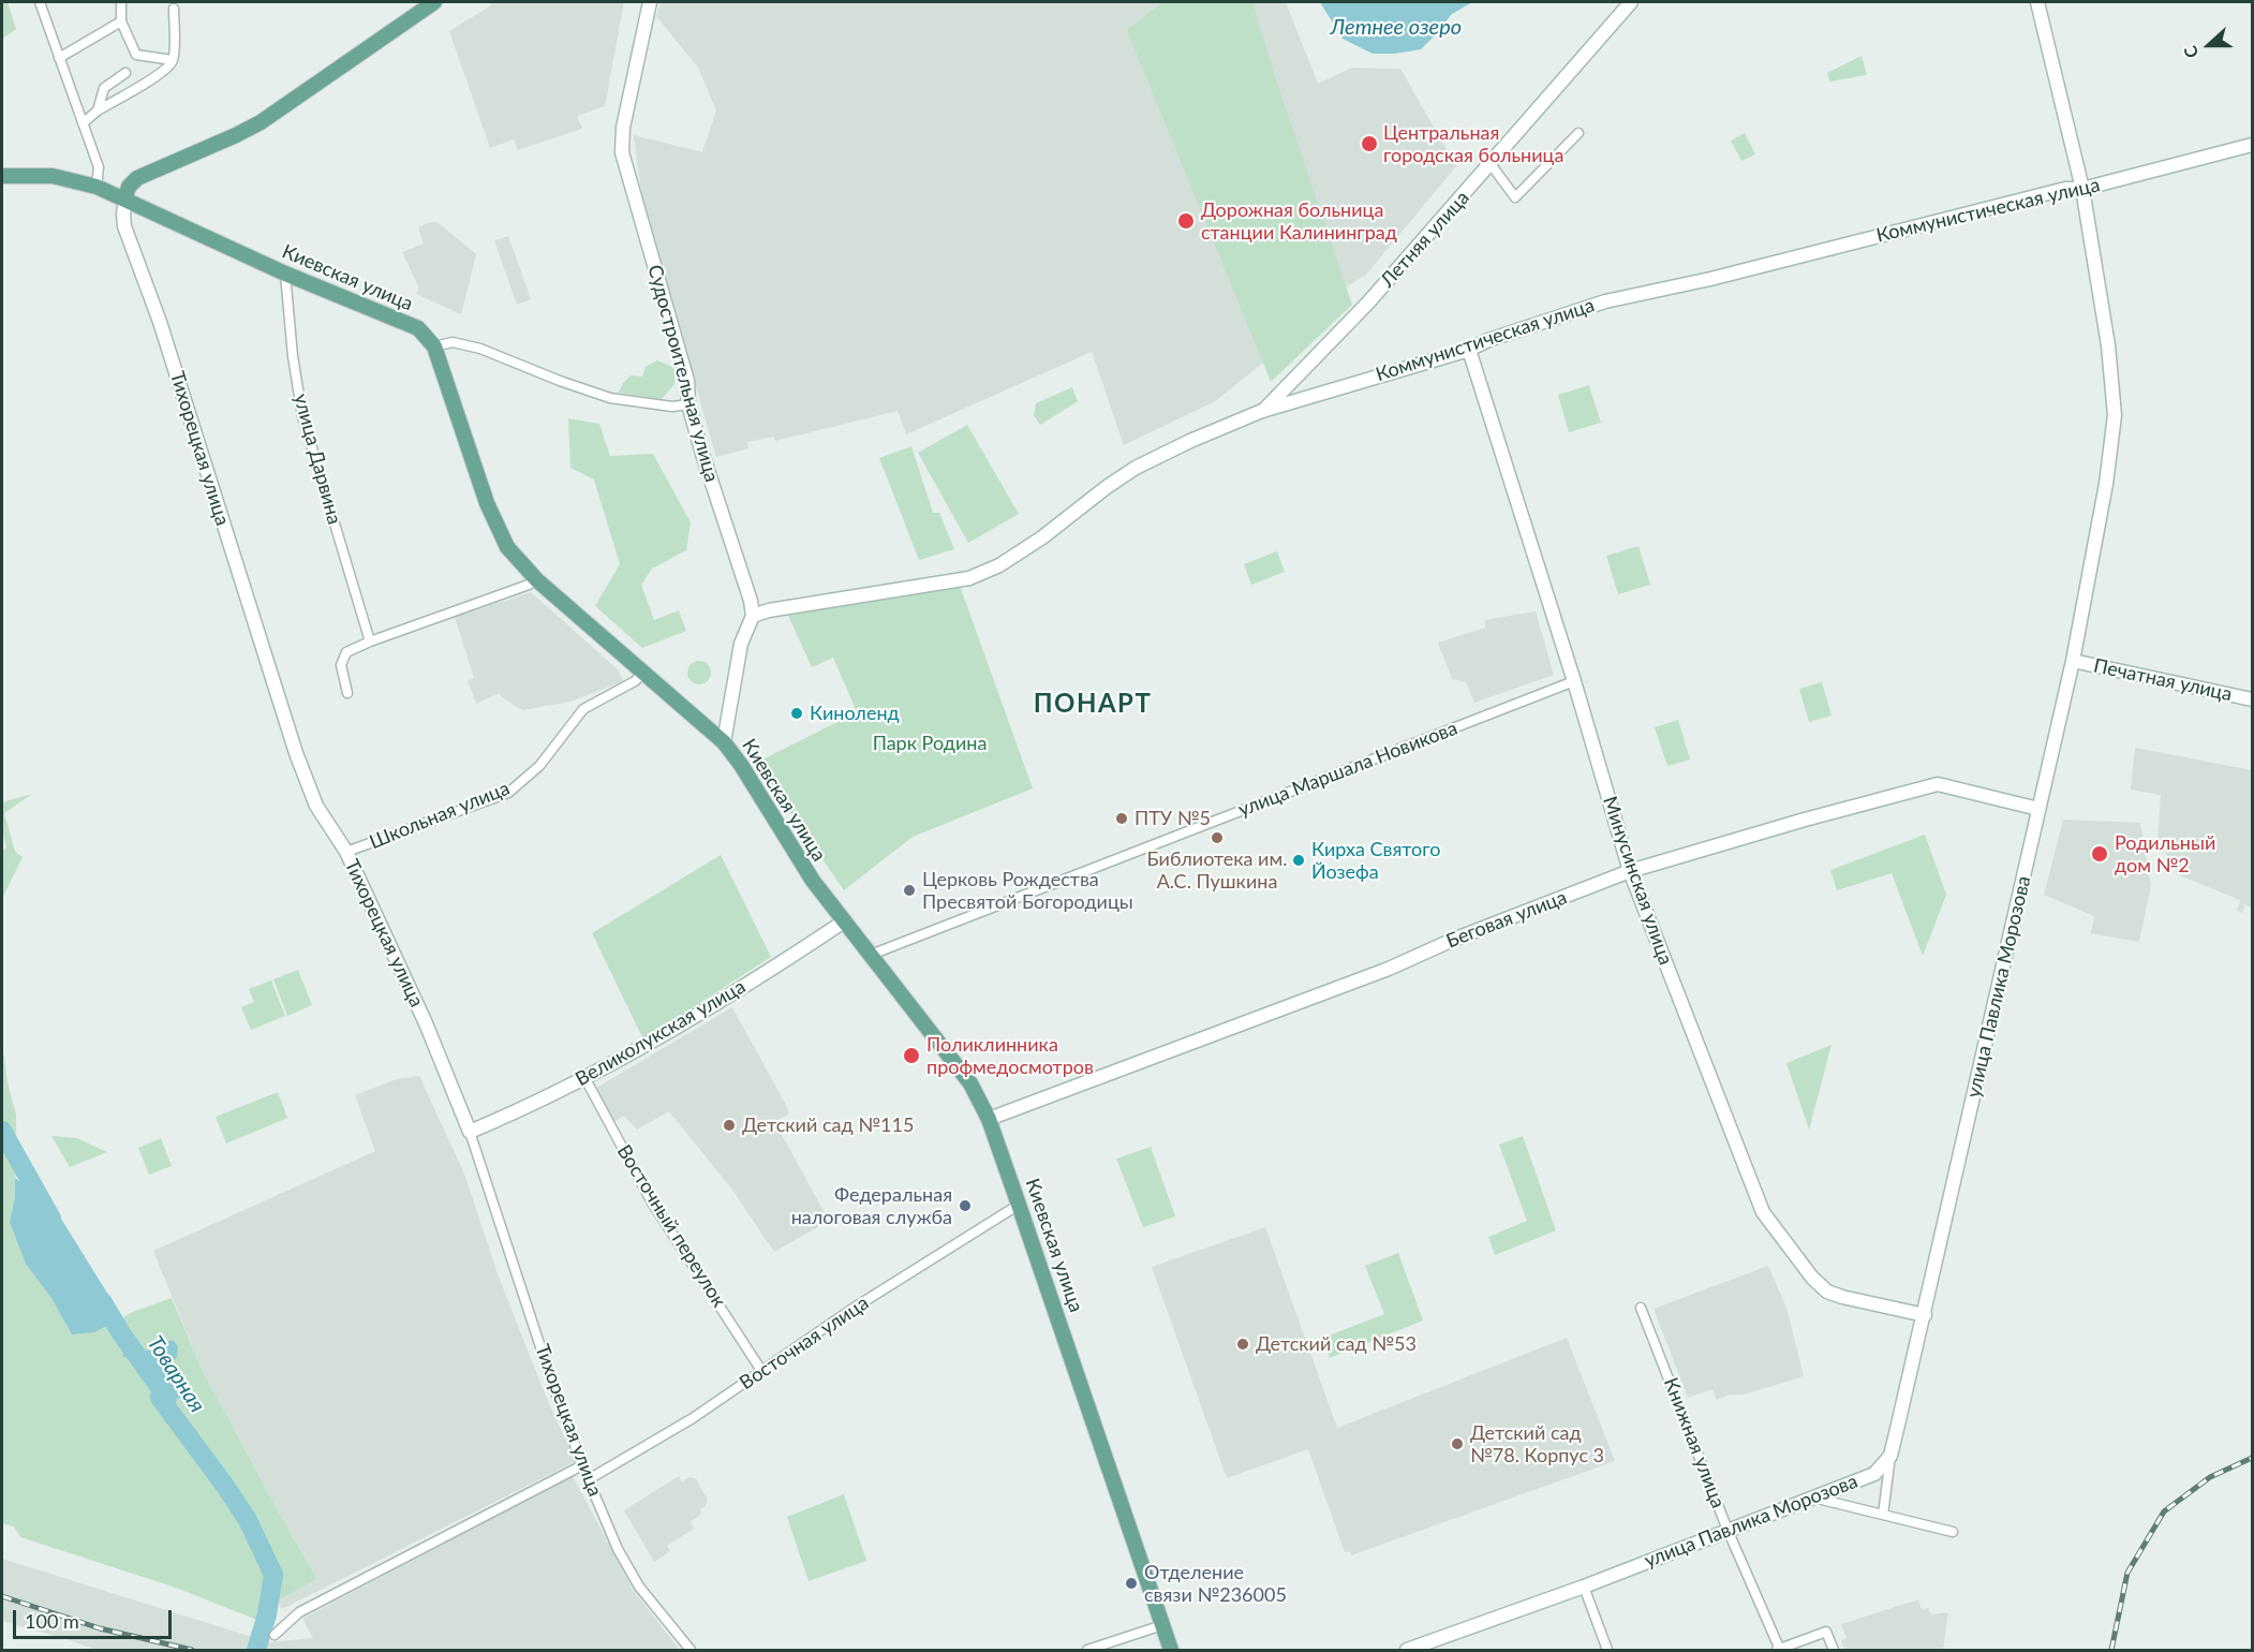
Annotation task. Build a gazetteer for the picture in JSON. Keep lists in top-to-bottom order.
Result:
{
  "streets": {
    "main road": ["Киевская улица"],
    "street": [
      "Коммунистическая улица",
      "Летняя улица",
      "Судостроительная улица",
      "Тихорецкая улица",
      "улица Дарвина",
      "Печатная улица",
      "улица Маршала Новикова",
      "Школьная улица",
      "Минусинская улица",
      "Беговая улица",
      "улица Павлика Морозова",
      "Великолукская улица",
      "Восточный переулок",
      "Восточная улица",
      "Книжная улица"
    ]
  },
  "crossings": [
    ["Коммунистическая улица", "Летняя улица"],
    ["Коммунистическая улица", "Судостроительная улица"],
    ["Коммунистическая улица", "Минусинская улица"],
    ["Коммунистическая улица", "улица Павлика Морозова"],
    ["Киевская улица", "Тихорецкая улица"],
    ["Киевская улица", "улица Дарвина"],
    ["Киевская улица", "улица Маршала Новикова"],
    ["Киевская улица", "Школьная улица"],
    ["Киевская улица", "Беговая улица"],
    ["Киевская улица", "Великолукская улица"],
    ["Киевская улица", "Восточная улица"],
    ["Тихорецкая улица", "Школьная улица"],
    ["Тихорецкая улица", "Великолукская улица"],
    ["Тихорецкая улица", "Восточная улица"],
    ["Печатная улица", "улица Павлика Морозова"],
    ["улица Маршала Новикова", "Минусинская улица"],
    ["Минусинская улица", "Беговая улица"],
    ["Минусинская улица", "улица Павлика Морозова"],
    ["Беговая улица", "улица Павлика Морозова"],
    ["улица Павлика Морозова", "Книжная улица"],
    ["Великолукская улица", "Восточный переулок"],
    ["Восточный переулок", "Восточная улица"]
  ],
  "districts": ["ПОНАРТ"],
  "water": ["Летнее озеро", "Товарная"],
  "parks": ["Парк Родина"],
  "places": [
    "Центральная городская больница",
    "Дорожная больница станции Калининград",
    "Киноленд",
    "ПТУ №5",
    "Библиотека им. А.С. Пушкина",
    "Родильный дом №2",
    "Кирха Святого Йозефа",
    "Церковь Рождества Пресвятой Богородицы",
    "Поликлинника профмедосмотров",
    "Детский сад №115",
    "Федеральная налоговая служба",
    "Детский сад №53",
    "Детский сад №78. Корпус 3",
    "Отделение связи №236005"
  ],
  "scale_bar": "100 m",
  "north": "left"
}
